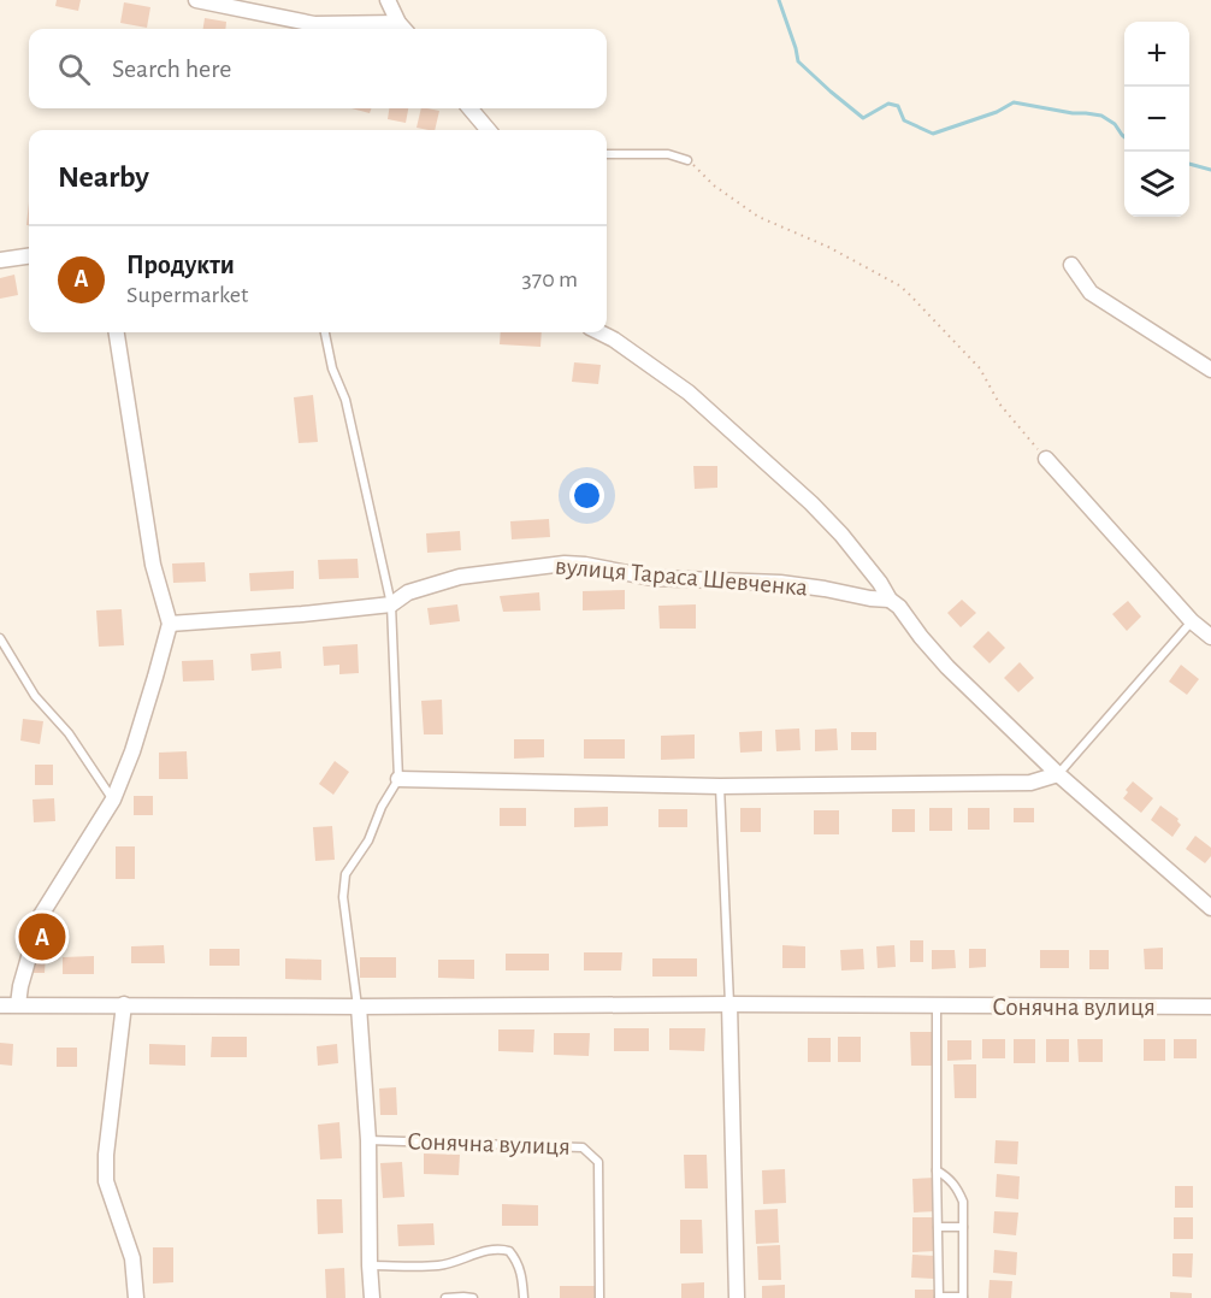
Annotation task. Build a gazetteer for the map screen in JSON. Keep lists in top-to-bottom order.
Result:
{
  "streets": {
    "street": ["вулиця Тараса Шевченка", "Сонячна вулиця"]
  },
  "page": {
    "map_buttons": ["+", "−"],
    "search": "Search here",
    "heading": "Nearby",
    "list": [
      {
        "mark": "A",
        "name": "Продукти",
        "note": "Supermarket",
        "value": "370 m"
      }
    ],
    "pins": "A"
  }
}
